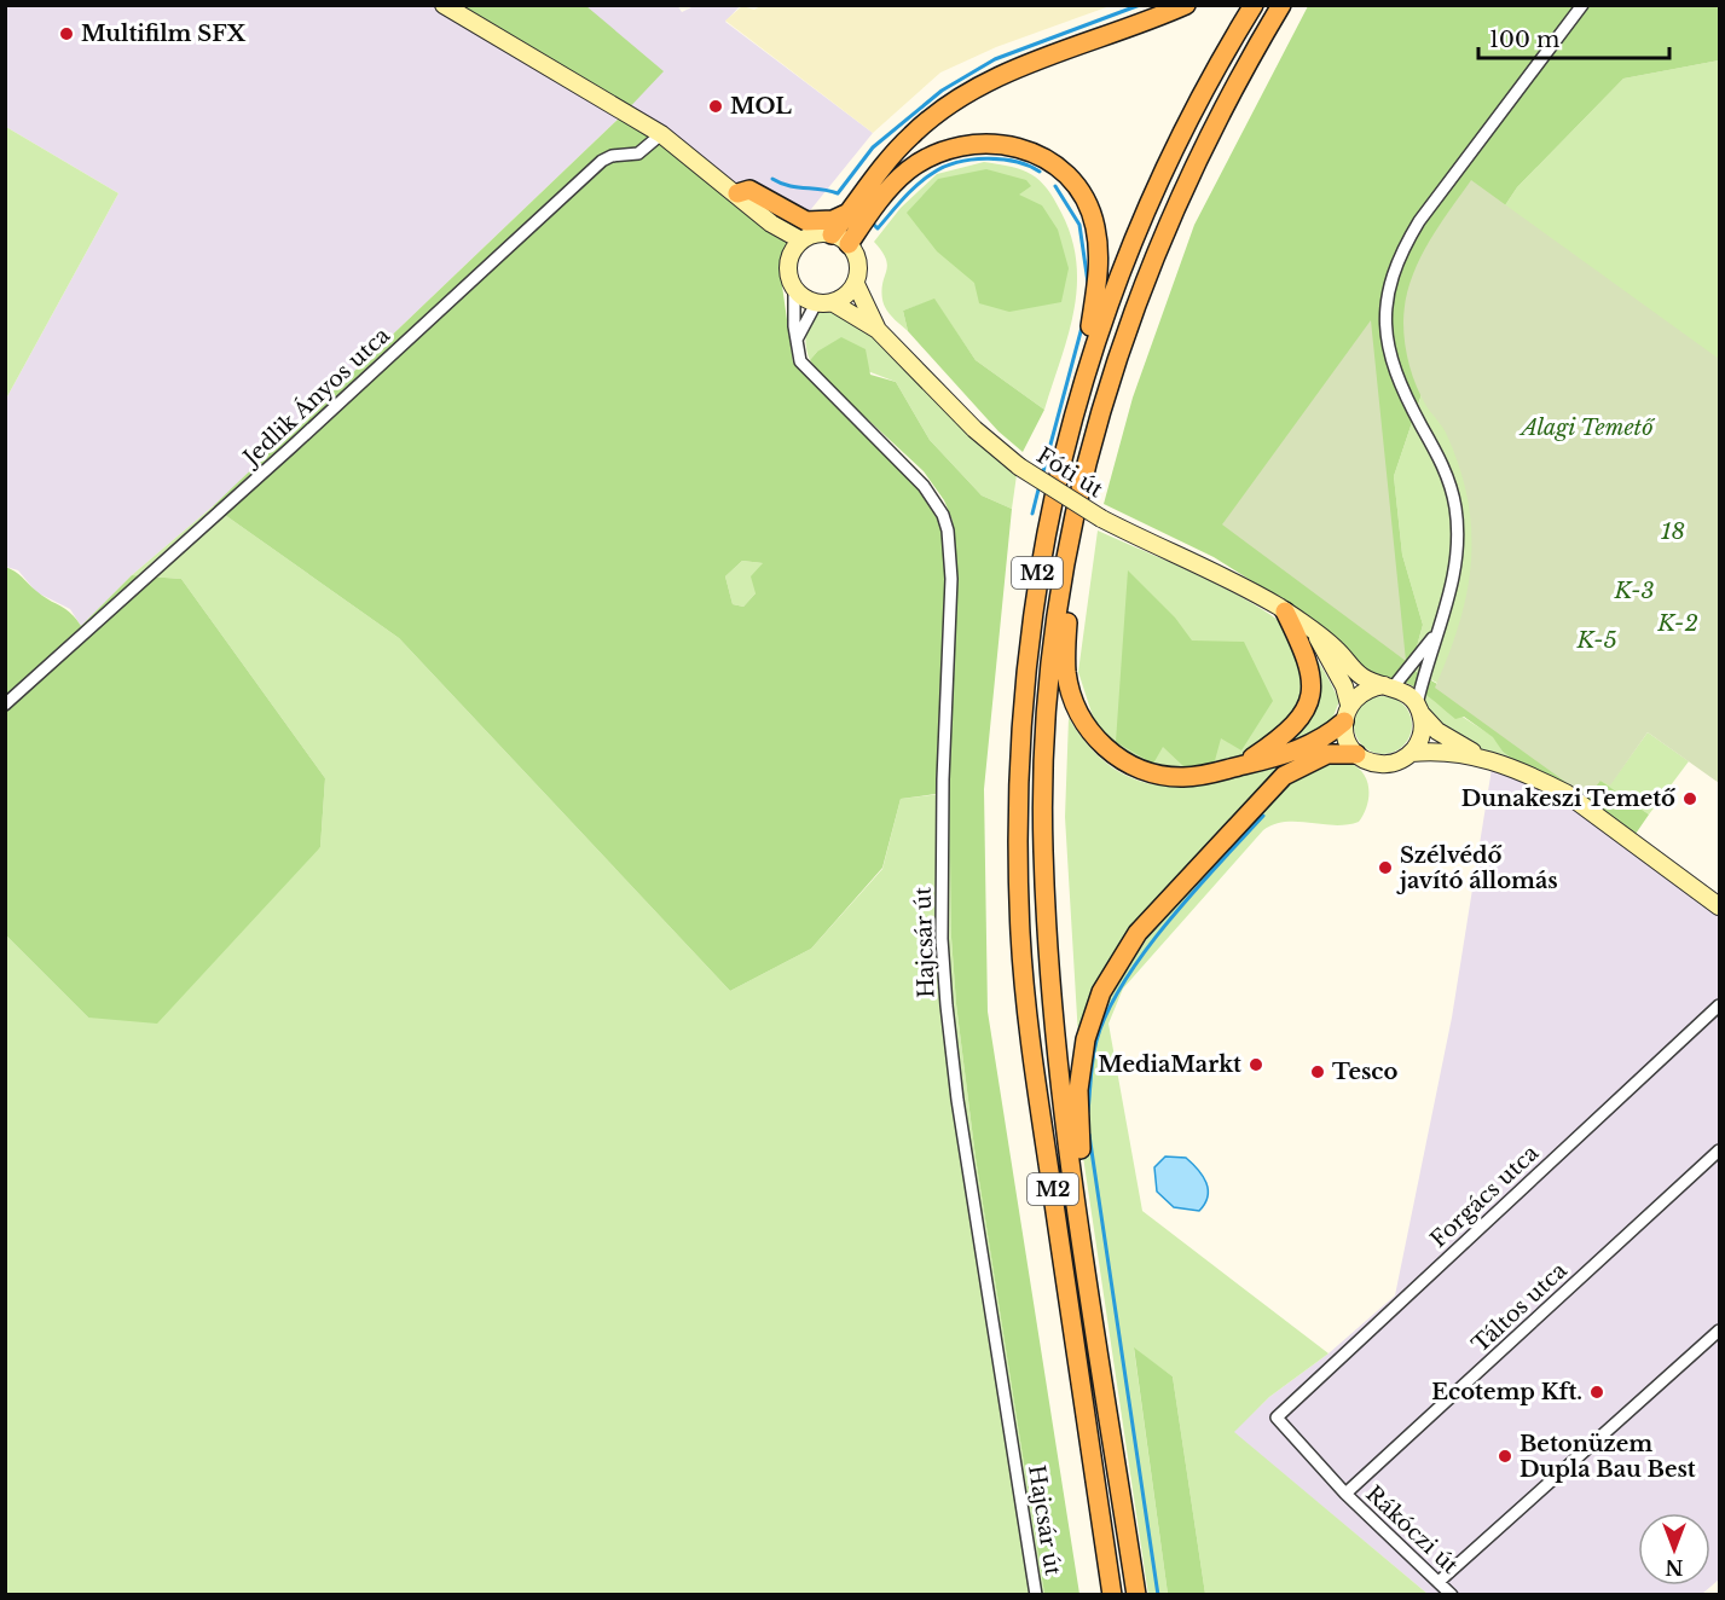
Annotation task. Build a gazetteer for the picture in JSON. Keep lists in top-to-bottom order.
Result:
{
  "streets": {
    "highway": ["M2"],
    "main road": ["Fóti út"],
    "street": [
      "Jedlik Ányos utca",
      "Hajcsár út",
      "Forgács utca",
      "Táltos utca",
      "Rákóczi út"
    ]
  },
  "crossings": [
    ["Fóti út", "Hajcsár út"],
    ["Forgács utca", "Rákóczi út"],
    ["Táltos utca", "Rákóczi út"]
  ],
  "parks": [
    "Alagi Temető",
    "18",
    "K-3",
    "K-2",
    "K-5"
  ],
  "places": [
    "Multifilm SFX",
    "MOL",
    "Dunakeszi Temető",
    "Szélvédő javító állomás",
    "MediaMarkt",
    "Tesco",
    "Ecotemp Kft.",
    "Betonüzem Dupla Bau Best"
  ],
  "scale_bar": "100 m",
  "north": "bottom"
}
